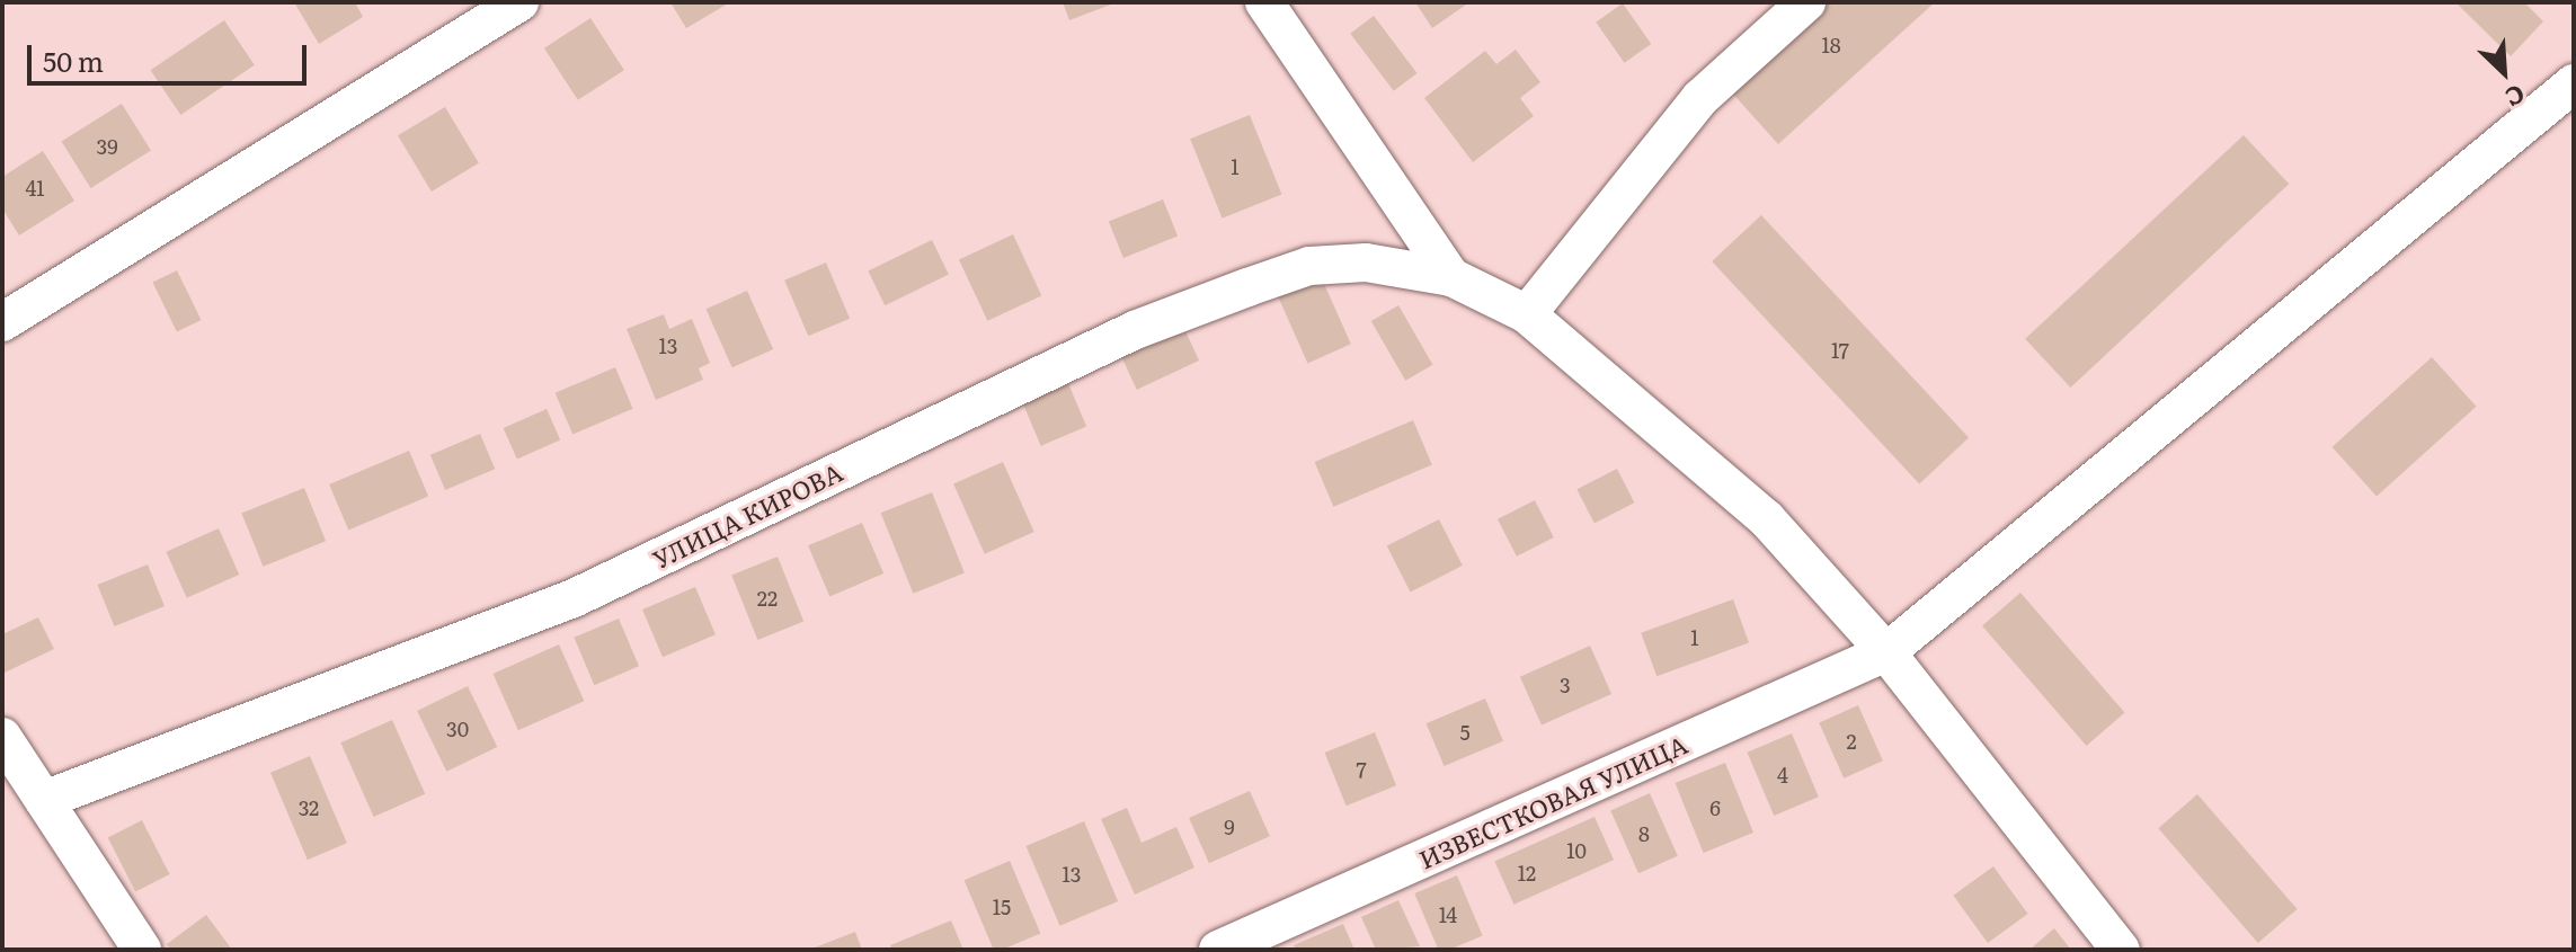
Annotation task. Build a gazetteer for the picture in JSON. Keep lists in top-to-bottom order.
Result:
{
  "streets": {
    "street": ["УЛИЦА КИРОВА", "ИЗВЕСТКОВАЯ УЛИЦА"]
  },
  "house_numbers": [
    "18",
    "39",
    "1",
    "41",
    "13",
    "17",
    "22",
    "1",
    "3",
    "30",
    "5",
    "2",
    "7",
    "4",
    "32",
    "6",
    "9",
    "8",
    "10",
    "12",
    "13",
    "15",
    "14"
  ],
  "scale_bar": "50 m",
  "north": "bottom right"
}
